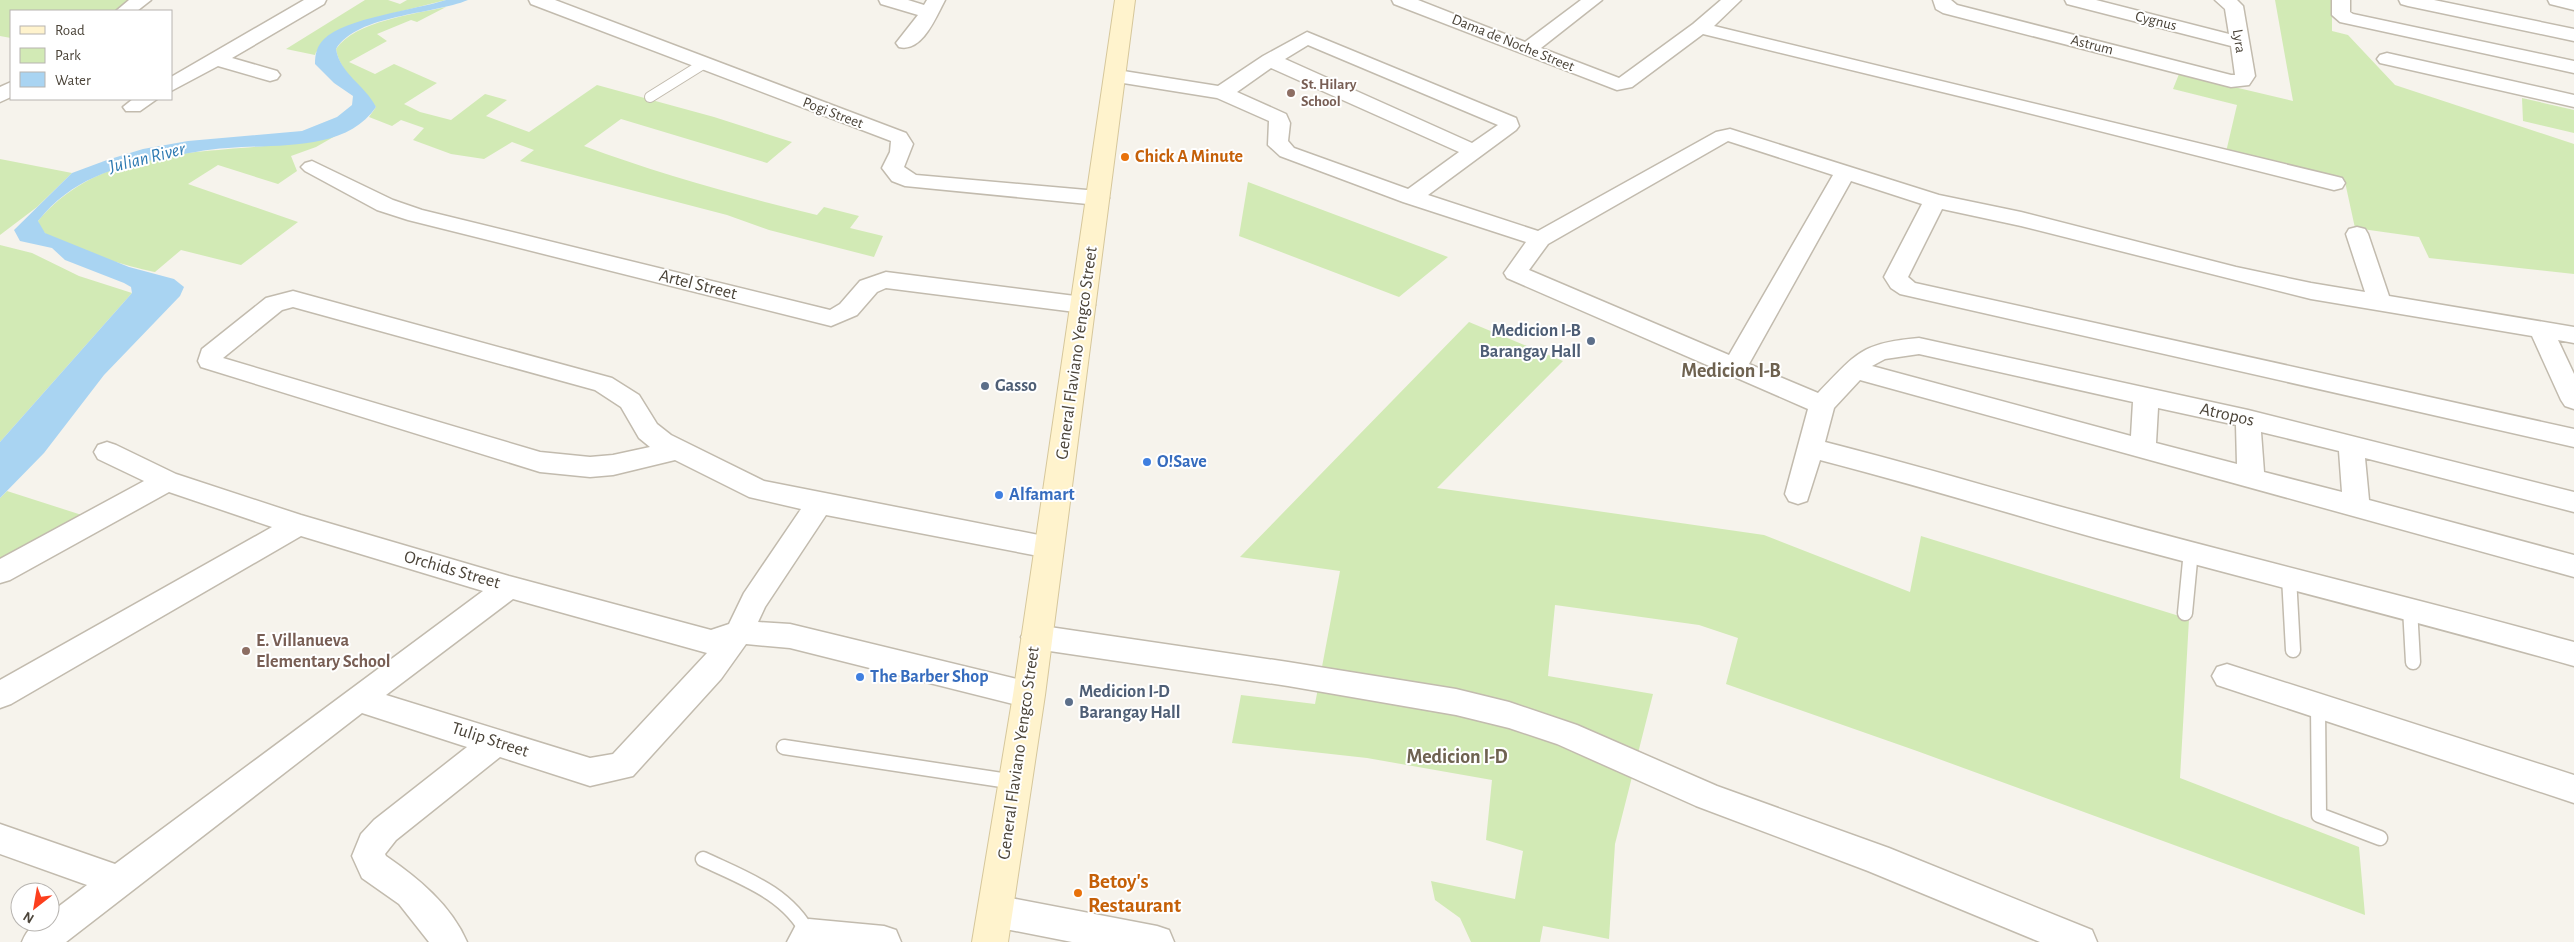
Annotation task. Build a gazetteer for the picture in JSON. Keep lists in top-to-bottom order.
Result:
{
  "streets": {
    "main road": ["General Flaviano Yengco Street"],
    "street": [
      "Cygnus",
      "Lyra",
      "Dama de Noche Street",
      "Astrum",
      "Pogi Street",
      "Artel Street",
      "Atropos",
      "Orchids Street",
      "Tulip Street"
    ]
  },
  "crossings": [
    ["Cygnus", "Lyra"],
    ["Lyra", "Astrum"],
    ["Pogi Street", "General Flaviano Yengco Street"],
    ["Artel Street", "General Flaviano Yengco Street"],
    ["Orchids Street", "Tulip Street"]
  ],
  "districts": ["Medicion I-B", "Medicion I-D"],
  "water": ["Julian River"],
  "places": [
    "St. Hilary School",
    "Chick A Minute",
    "Medicion I-B Barangay Hall",
    "Gasso",
    "O!Save",
    "Alfamart",
    "E. Villanueva Elementary School",
    "The Barber Shop",
    "Medicion I-D Barangay Hall",
    "Betoy's Restaurant"
  ],
  "legend": ["Road", "Park", "Water"],
  "north": "bottom left"
}
